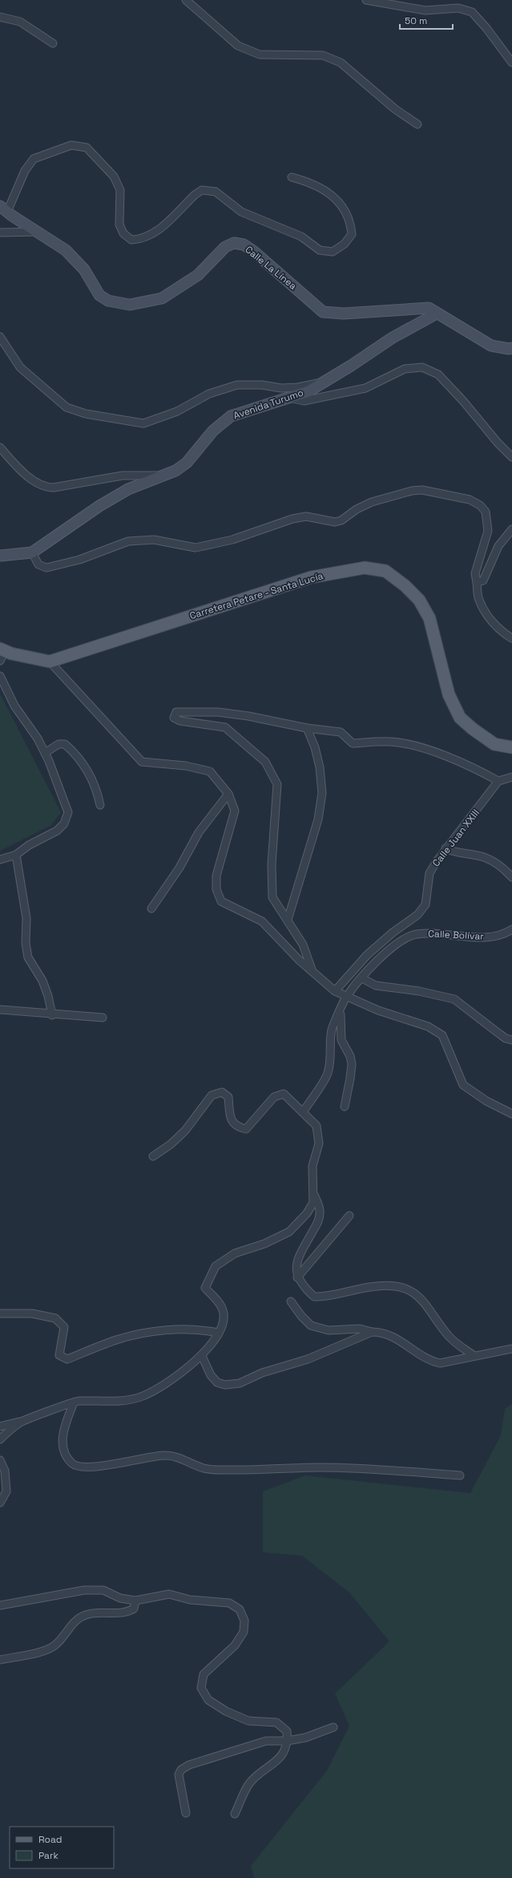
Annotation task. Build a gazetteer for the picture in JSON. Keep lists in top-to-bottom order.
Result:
{
  "streets": {
    "main road": ["Carretera Petare - Santa Lucía"],
    "street": [
      "Calle La Línea",
      "Avenida Turumo",
      "Calle Juan XXIII",
      "Calle Bolívar"
    ]
  },
  "crossings": [
    ["Calle La Línea", "Avenida Turumo"]
  ],
  "legend": ["Road", "Park"],
  "scale_bar": "50 m"
}
